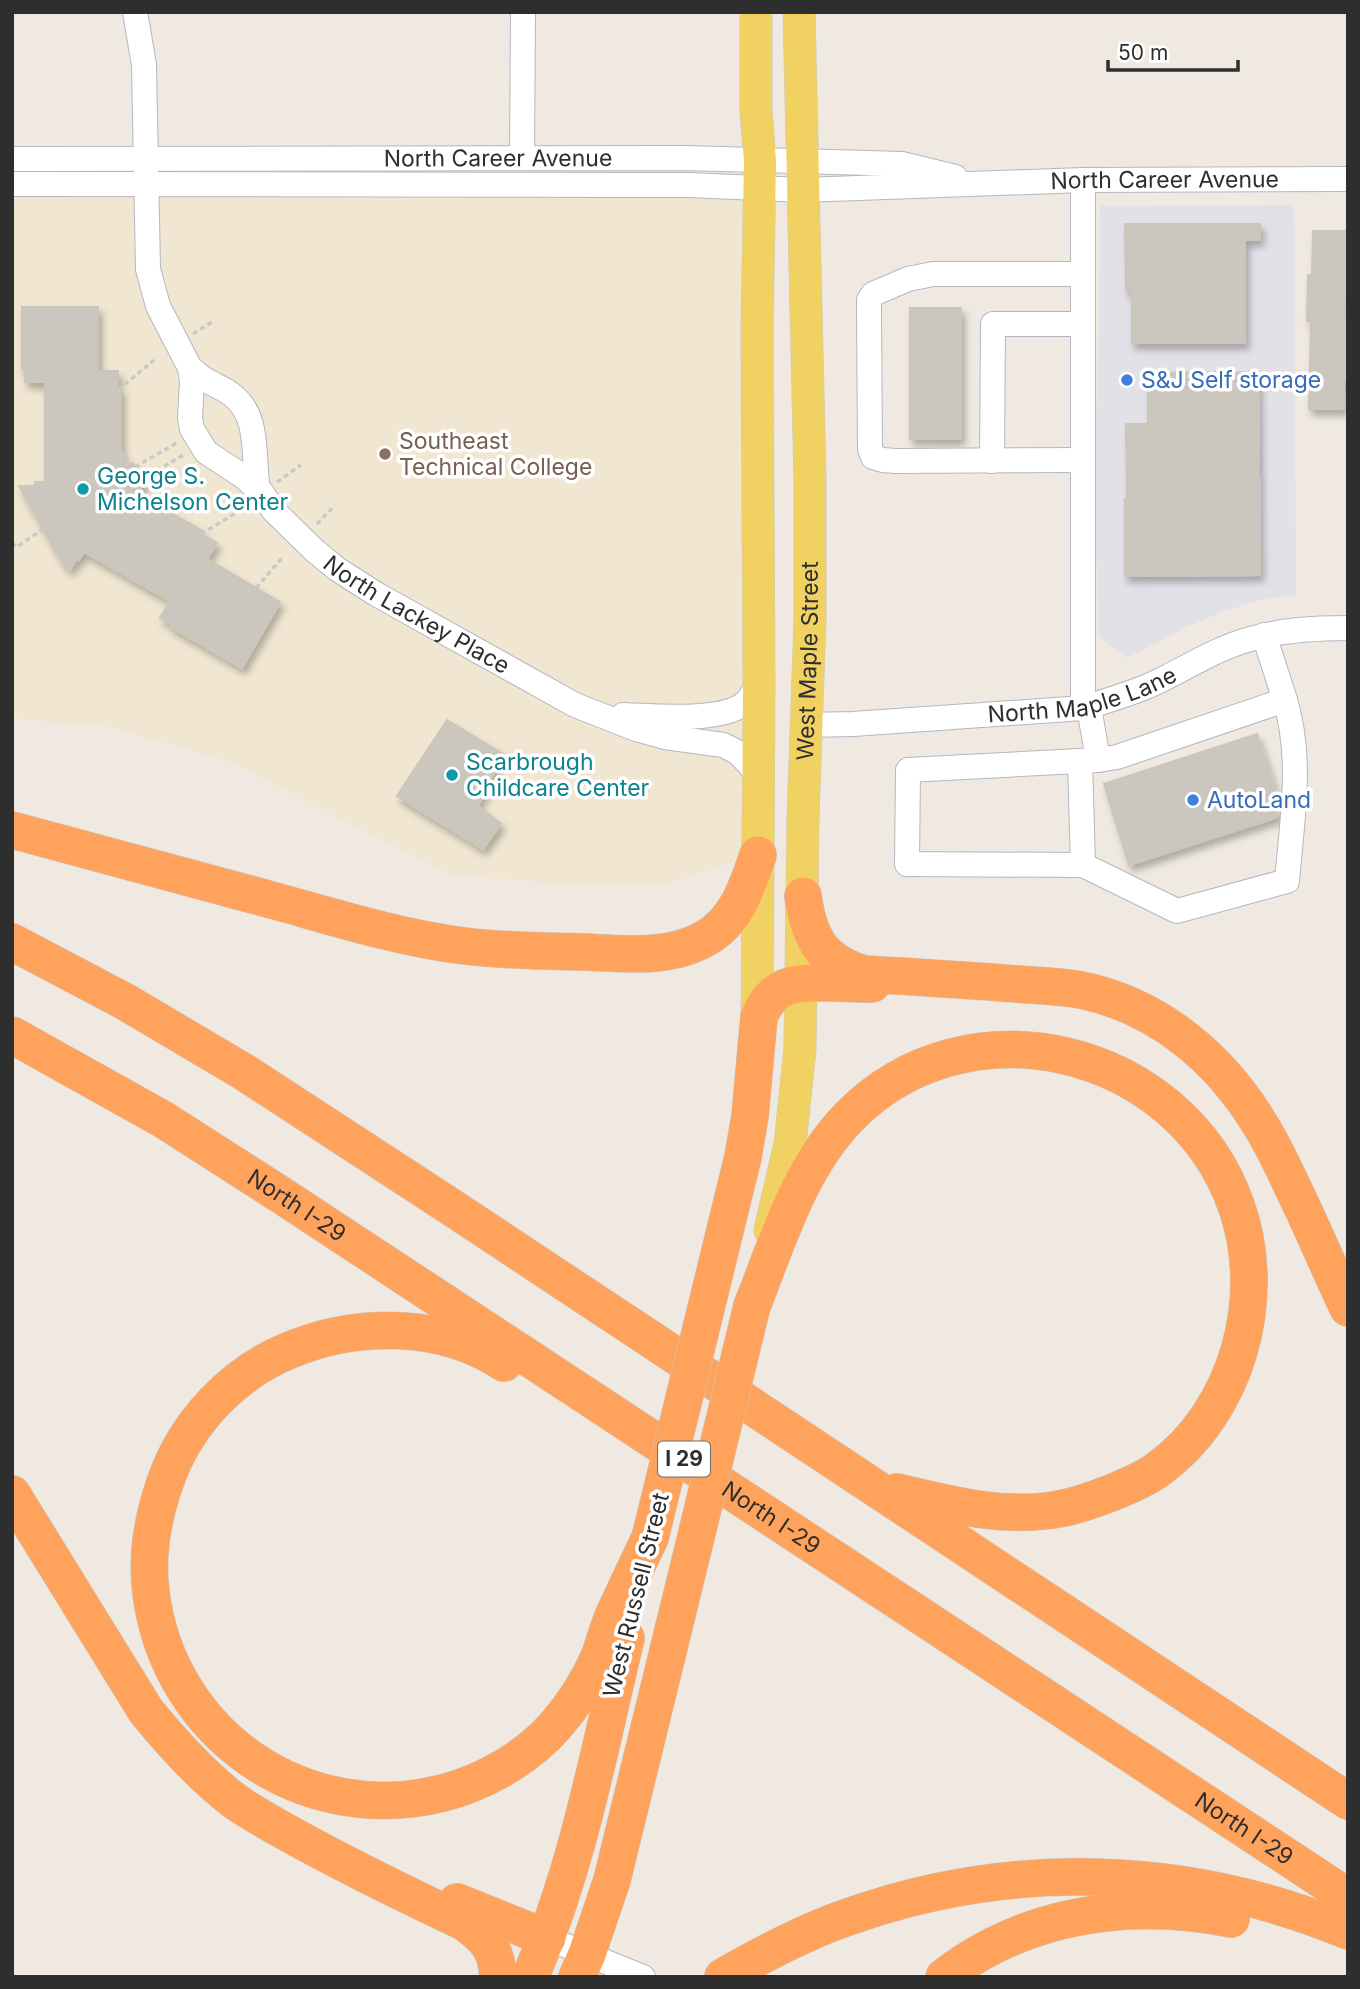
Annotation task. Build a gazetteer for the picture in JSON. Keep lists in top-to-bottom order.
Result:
{
  "streets": {
    "highway": ["North I-29", "I 29", "West Russell Street"],
    "main road": ["West Maple Street"],
    "street": ["North Career Avenue", "North Lackey Place", "North Maple Lane"]
  },
  "crossings": [
    ["North Career Avenue", "North Lackey Place"],
    ["North Career Avenue", "West Maple Street"],
    ["North Lackey Place", "West Maple Street"],
    ["West Maple Street", "North Maple Lane"],
    ["West Maple Street", "West Russell Street"]
  ],
  "places": [
    "S&J Self storage",
    "Southeast Technical College",
    "George S. Michelson Center",
    "Scarbrough Childcare Center",
    "AutoLand"
  ],
  "scale_bar": "50 m"
}
